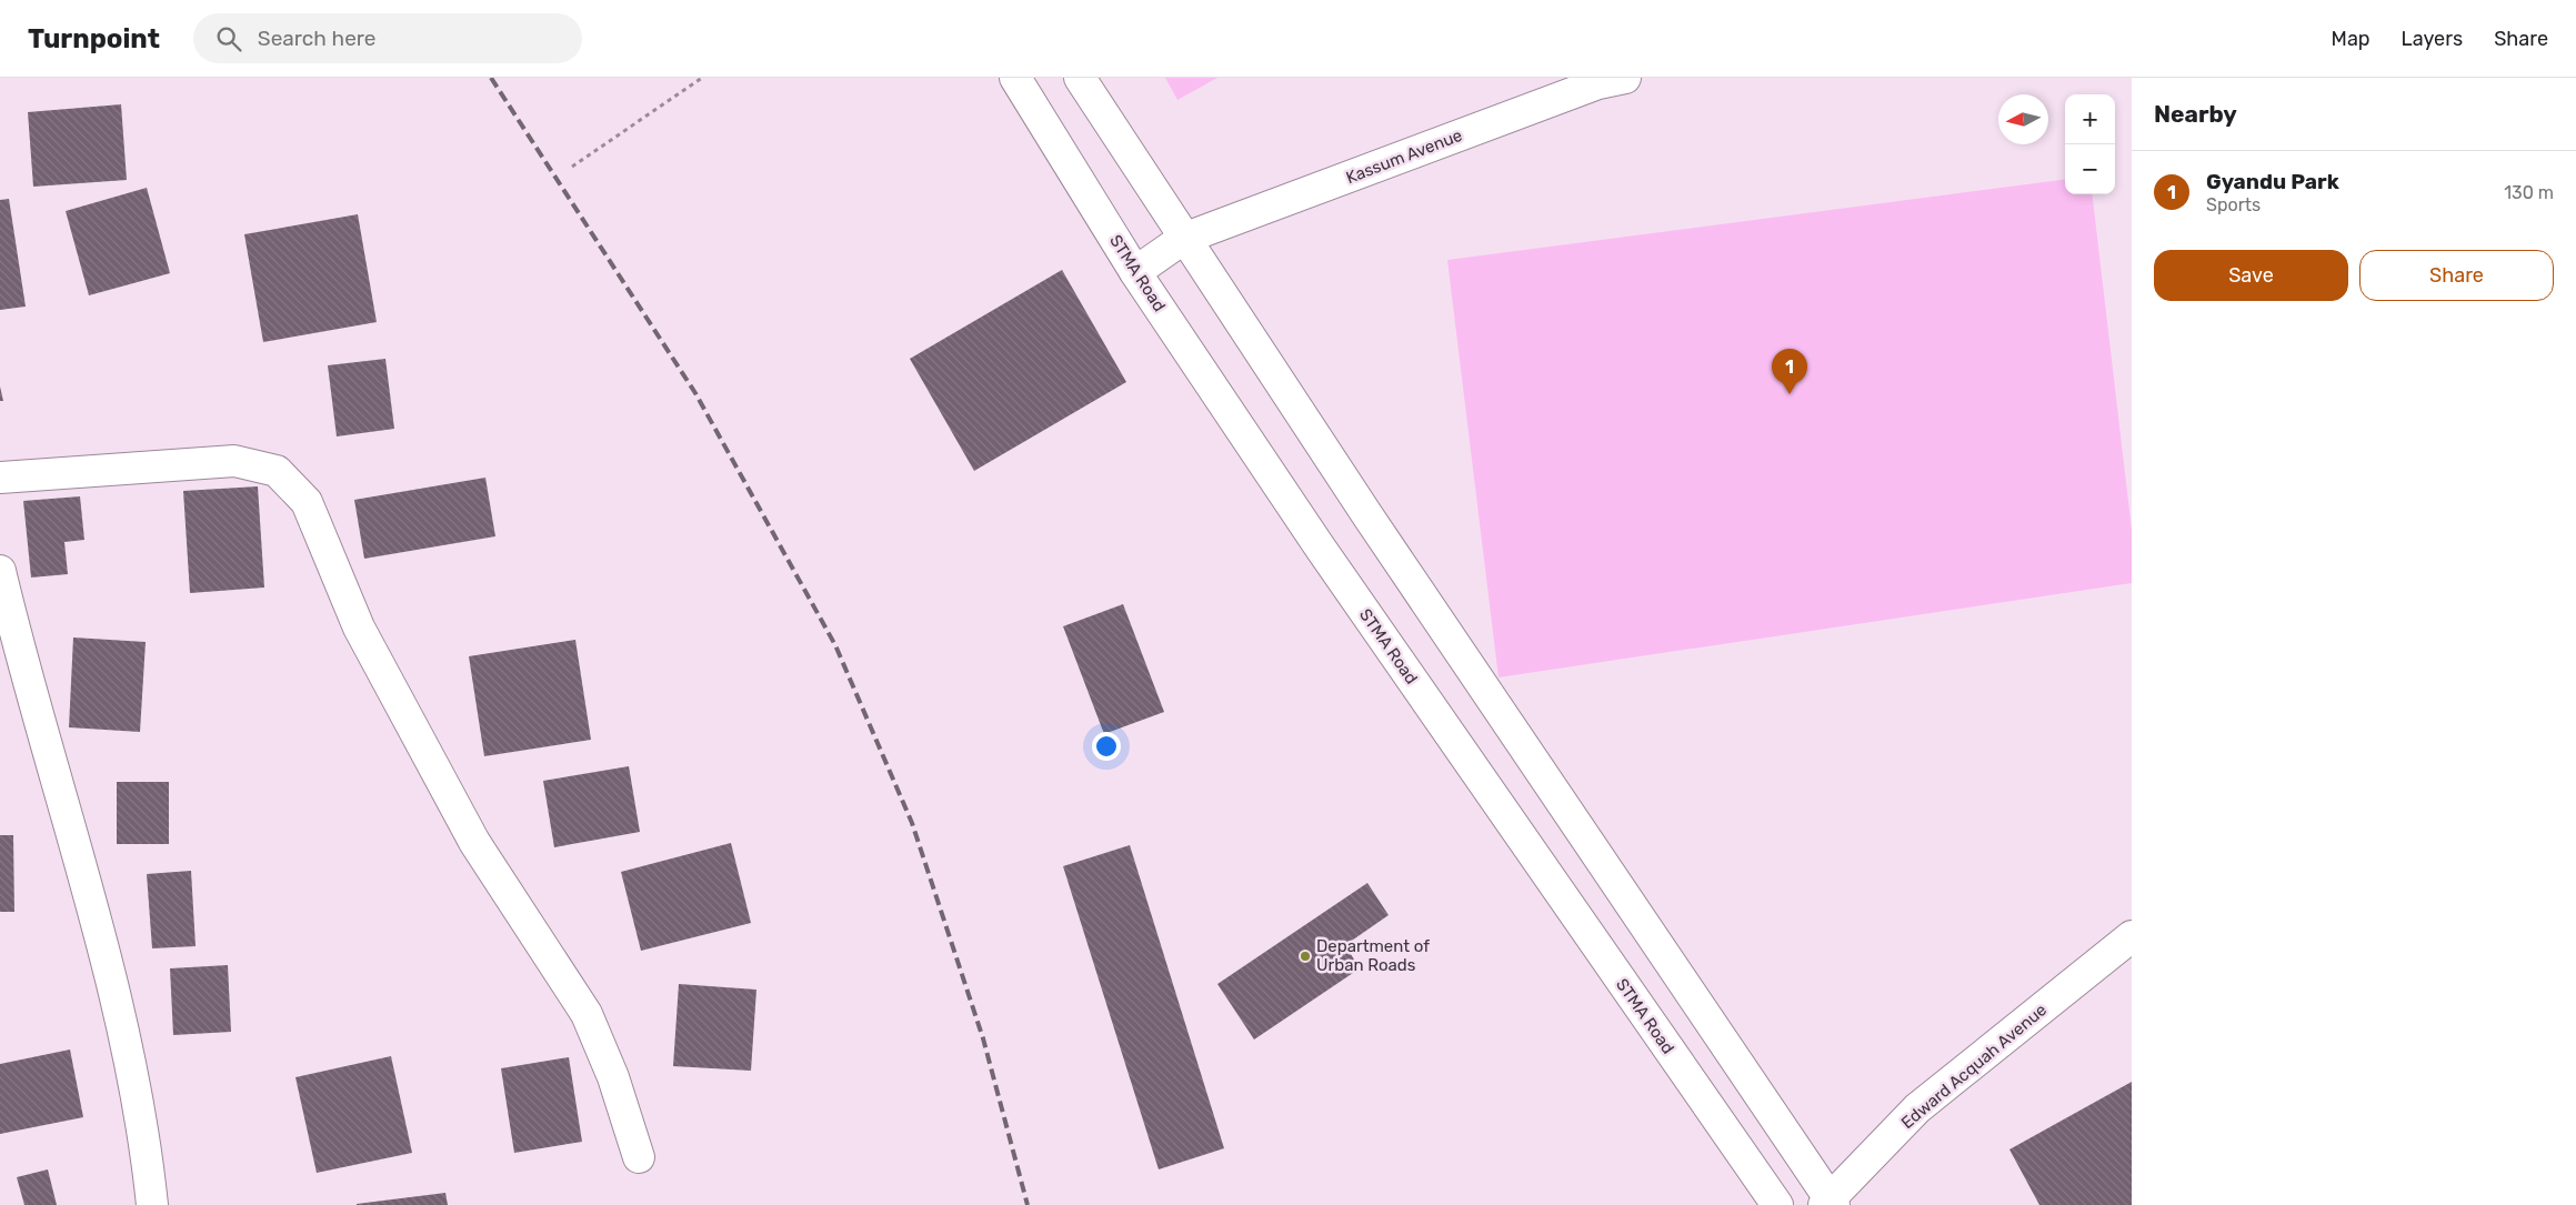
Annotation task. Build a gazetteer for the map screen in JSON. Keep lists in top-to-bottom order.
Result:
{
  "streets": {
    "main road": ["Kassum Avenue", "STMA Road", "Edward Acquah Avenue"]
  },
  "crossings": [
    ["Kassum Avenue", "STMA Road"]
  ],
  "places": ["Department of Urban Roads"],
  "north": "left",
  "page": {
    "header": "Turnpoint",
    "search": "Search here",
    "nav": ["Map", "Layers", "Share"],
    "heading": "Nearby",
    "map_buttons": ["+", "−"],
    "list": [
      {
        "mark": "1",
        "name": "Gyandu Park",
        "note": "Sports",
        "value": "130 m"
      }
    ],
    "buttons": ["Save", "Share"],
    "pins": "1"
  }
}
